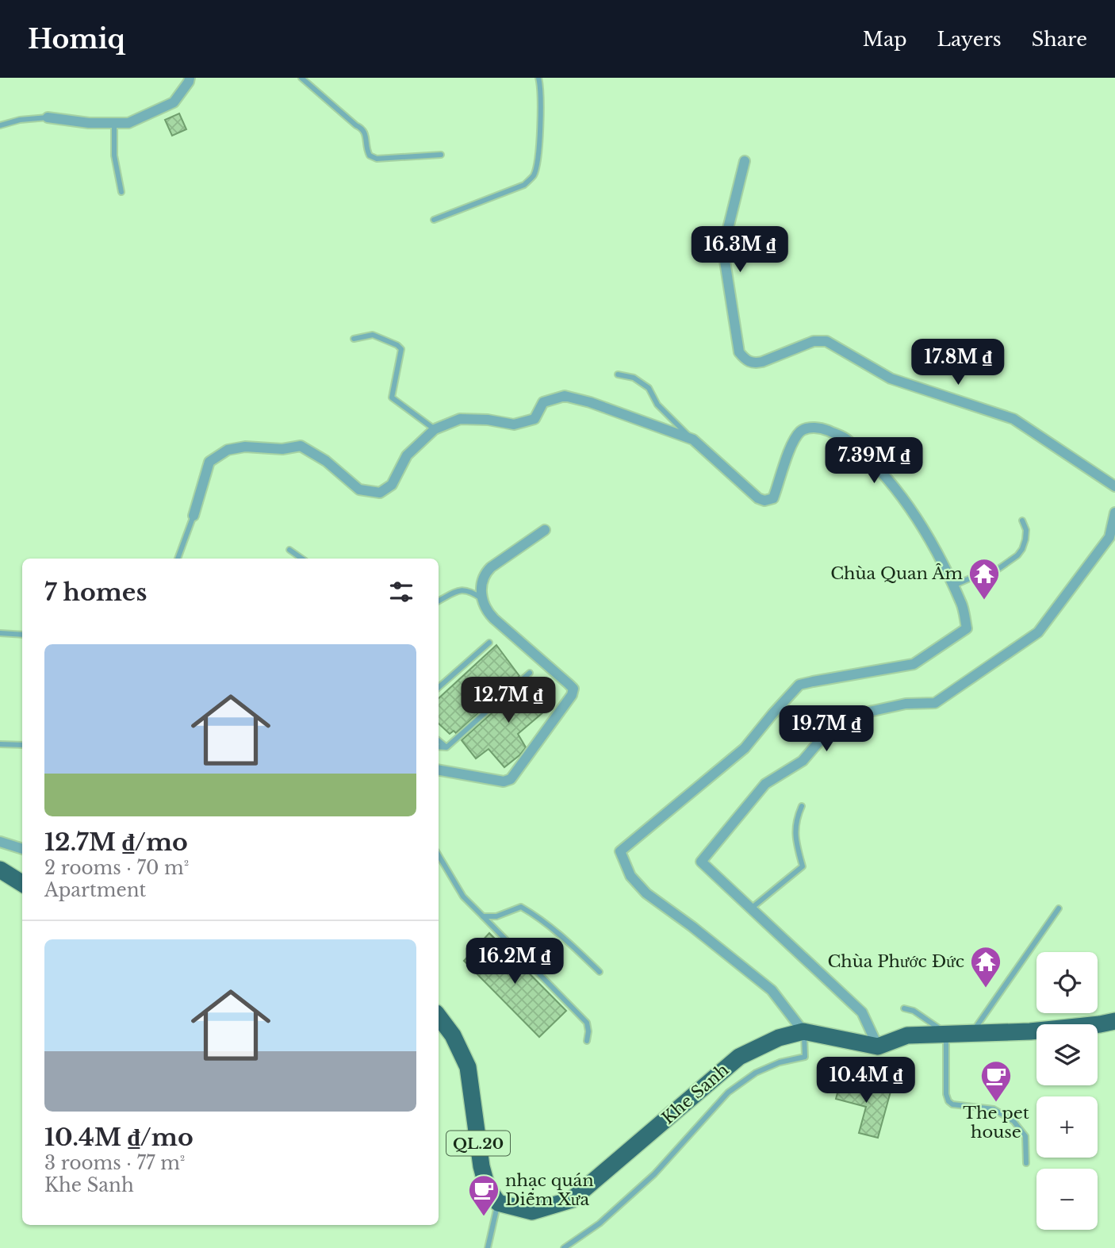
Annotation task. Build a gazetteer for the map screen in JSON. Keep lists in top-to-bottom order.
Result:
{
  "streets": {
    "highway": ["Khe Sanh", "QL.20"]
  },
  "crossings": [
    ["Khe Sanh", "QL.20"]
  ],
  "places": {
    "temple": ["Chùa Quan Âm", "Chùa Phước Đức"],
    "cafe": ["The pet house", "nhạc quán Diễm Xưa"]
  },
  "page": {
    "header": "Homiq",
    "nav": ["Map", "Layers", "Share"],
    "price": [
      "16.3M ₫",
      "17.8M ₫",
      "7.39M ₫",
      "12.7M ₫",
      "19.7M ₫",
      "16.2M ₫",
      "10.4M ₫"
    ],
    "heading": "7 homes",
    "list": [
      {
        "name": "12.7M ₫/mo",
        "note": "2 rooms · 70 m² · Apartment"
      },
      {
        "name": "10.4M ₫/mo",
        "note": "3 rooms · 77 m² · Khe Sanh"
      }
    ],
    "map_buttons": ["+", "−"]
  }
}
